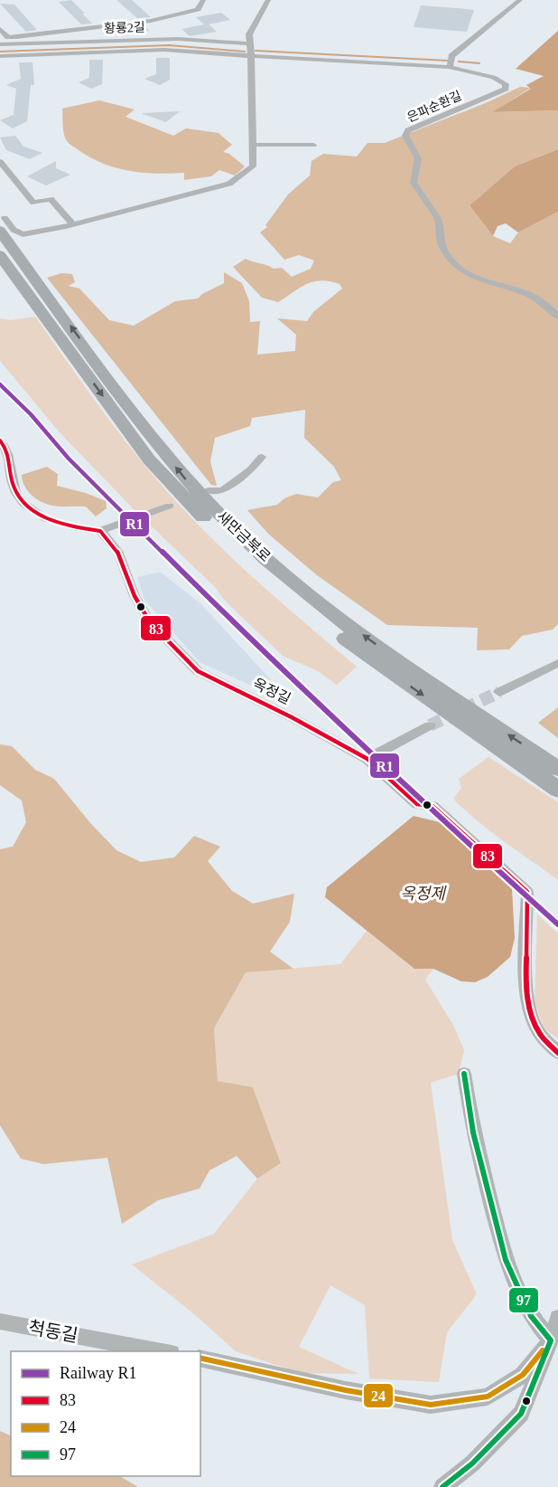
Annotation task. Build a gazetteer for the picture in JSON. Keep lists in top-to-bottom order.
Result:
{
  "streets": {
    "highway": ["새만금북로"],
    "street": [
      "황룡2길",
      "은파순환길",
      "옥정길",
      "척동길"
    ]
  },
  "water": ["옥정제"],
  "lines": [
    "rail line R1",
    "transit line 83",
    "transit line 97",
    "transit line 24"
  ],
  "legend": [
    "Railway R1",
    "83",
    "24",
    "97"
  ]
}
